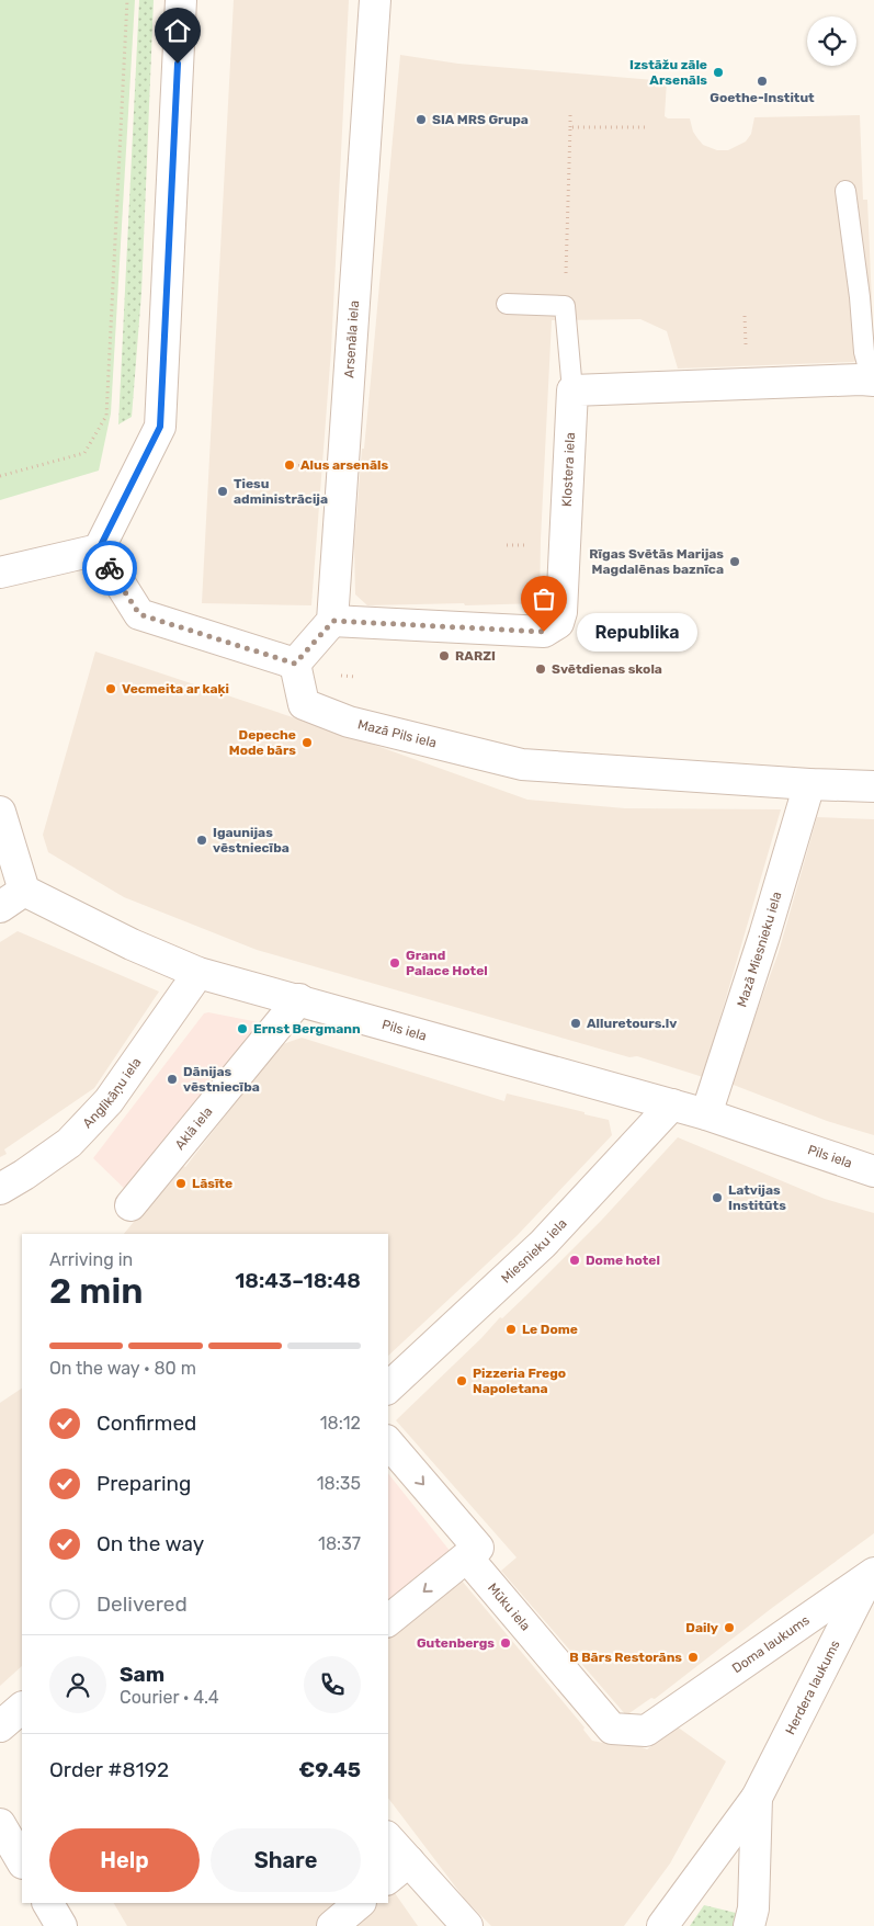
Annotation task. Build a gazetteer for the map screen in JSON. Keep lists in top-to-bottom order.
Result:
{
  "streets": {
    "street": [
      "Arsenāla iela",
      "Klostera iela",
      "Mazā Pils iela",
      "Mazā Miesnieku iela",
      "Pils iela",
      "Anglikāņu iela",
      "Aklā iela",
      "Miesnieku iela",
      "Mūku iela",
      "Doma laukums",
      "Herdera laukums"
    ]
  },
  "crossings": [
    ["Arsenāla iela", "Klostera iela"],
    ["Mazā Pils iela", "Mazā Miesnieku iela"],
    ["Mazā Miesnieku iela", "Pils iela"],
    ["Pils iela", "Anglikāņu iela"],
    ["Pils iela", "Aklā iela"],
    ["Pils iela", "Miesnieku iela"],
    ["Mūku iela", "Doma laukums"],
    ["Doma laukums", "Herdera laukums"]
  ],
  "places": [
    "Izstāžu zāle Arsenāls",
    "Goethe-Institut",
    "SIA MRS Grupa",
    "Alus arsenāls",
    "Tiesu administrācija",
    "Rīgas Svētās Marijas Magdalēnas baznīca",
    "Republika",
    "RARZI",
    "Svētdienas skola",
    "Vecmeita ar kaķi",
    "Depeche Mode bārs",
    "Igaunijas vēstniecība",
    "Grand Palace Hotel",
    "Alluretours.lv",
    "Ernst Bergmann",
    "Dānijas vēstniecība",
    "Lāsīte",
    "Latvijas Institūts",
    "Dome hotel",
    "Le Dome",
    "Pizzeria Frego Napoletana",
    "Daily",
    "Gutenbergs",
    "B Bārs Restorāns"
  ],
  "page": {
    "bubble": "Republika",
    "heading": ["2 min", "Arriving in", "18:43–18:48"],
    "panel": [
      "Sam",
      "Courier · 4.4",
      "Order #8192",
      "€9.45"
    ],
    "bar": "On the way · 80 m",
    "list": [
      ["Confirmed", "18:12"],
      ["Preparing", "18:35"],
      ["On the way", "18:37"],
      "Delivered"
    ],
    "buttons": ["Help", "Share"]
  }
}
